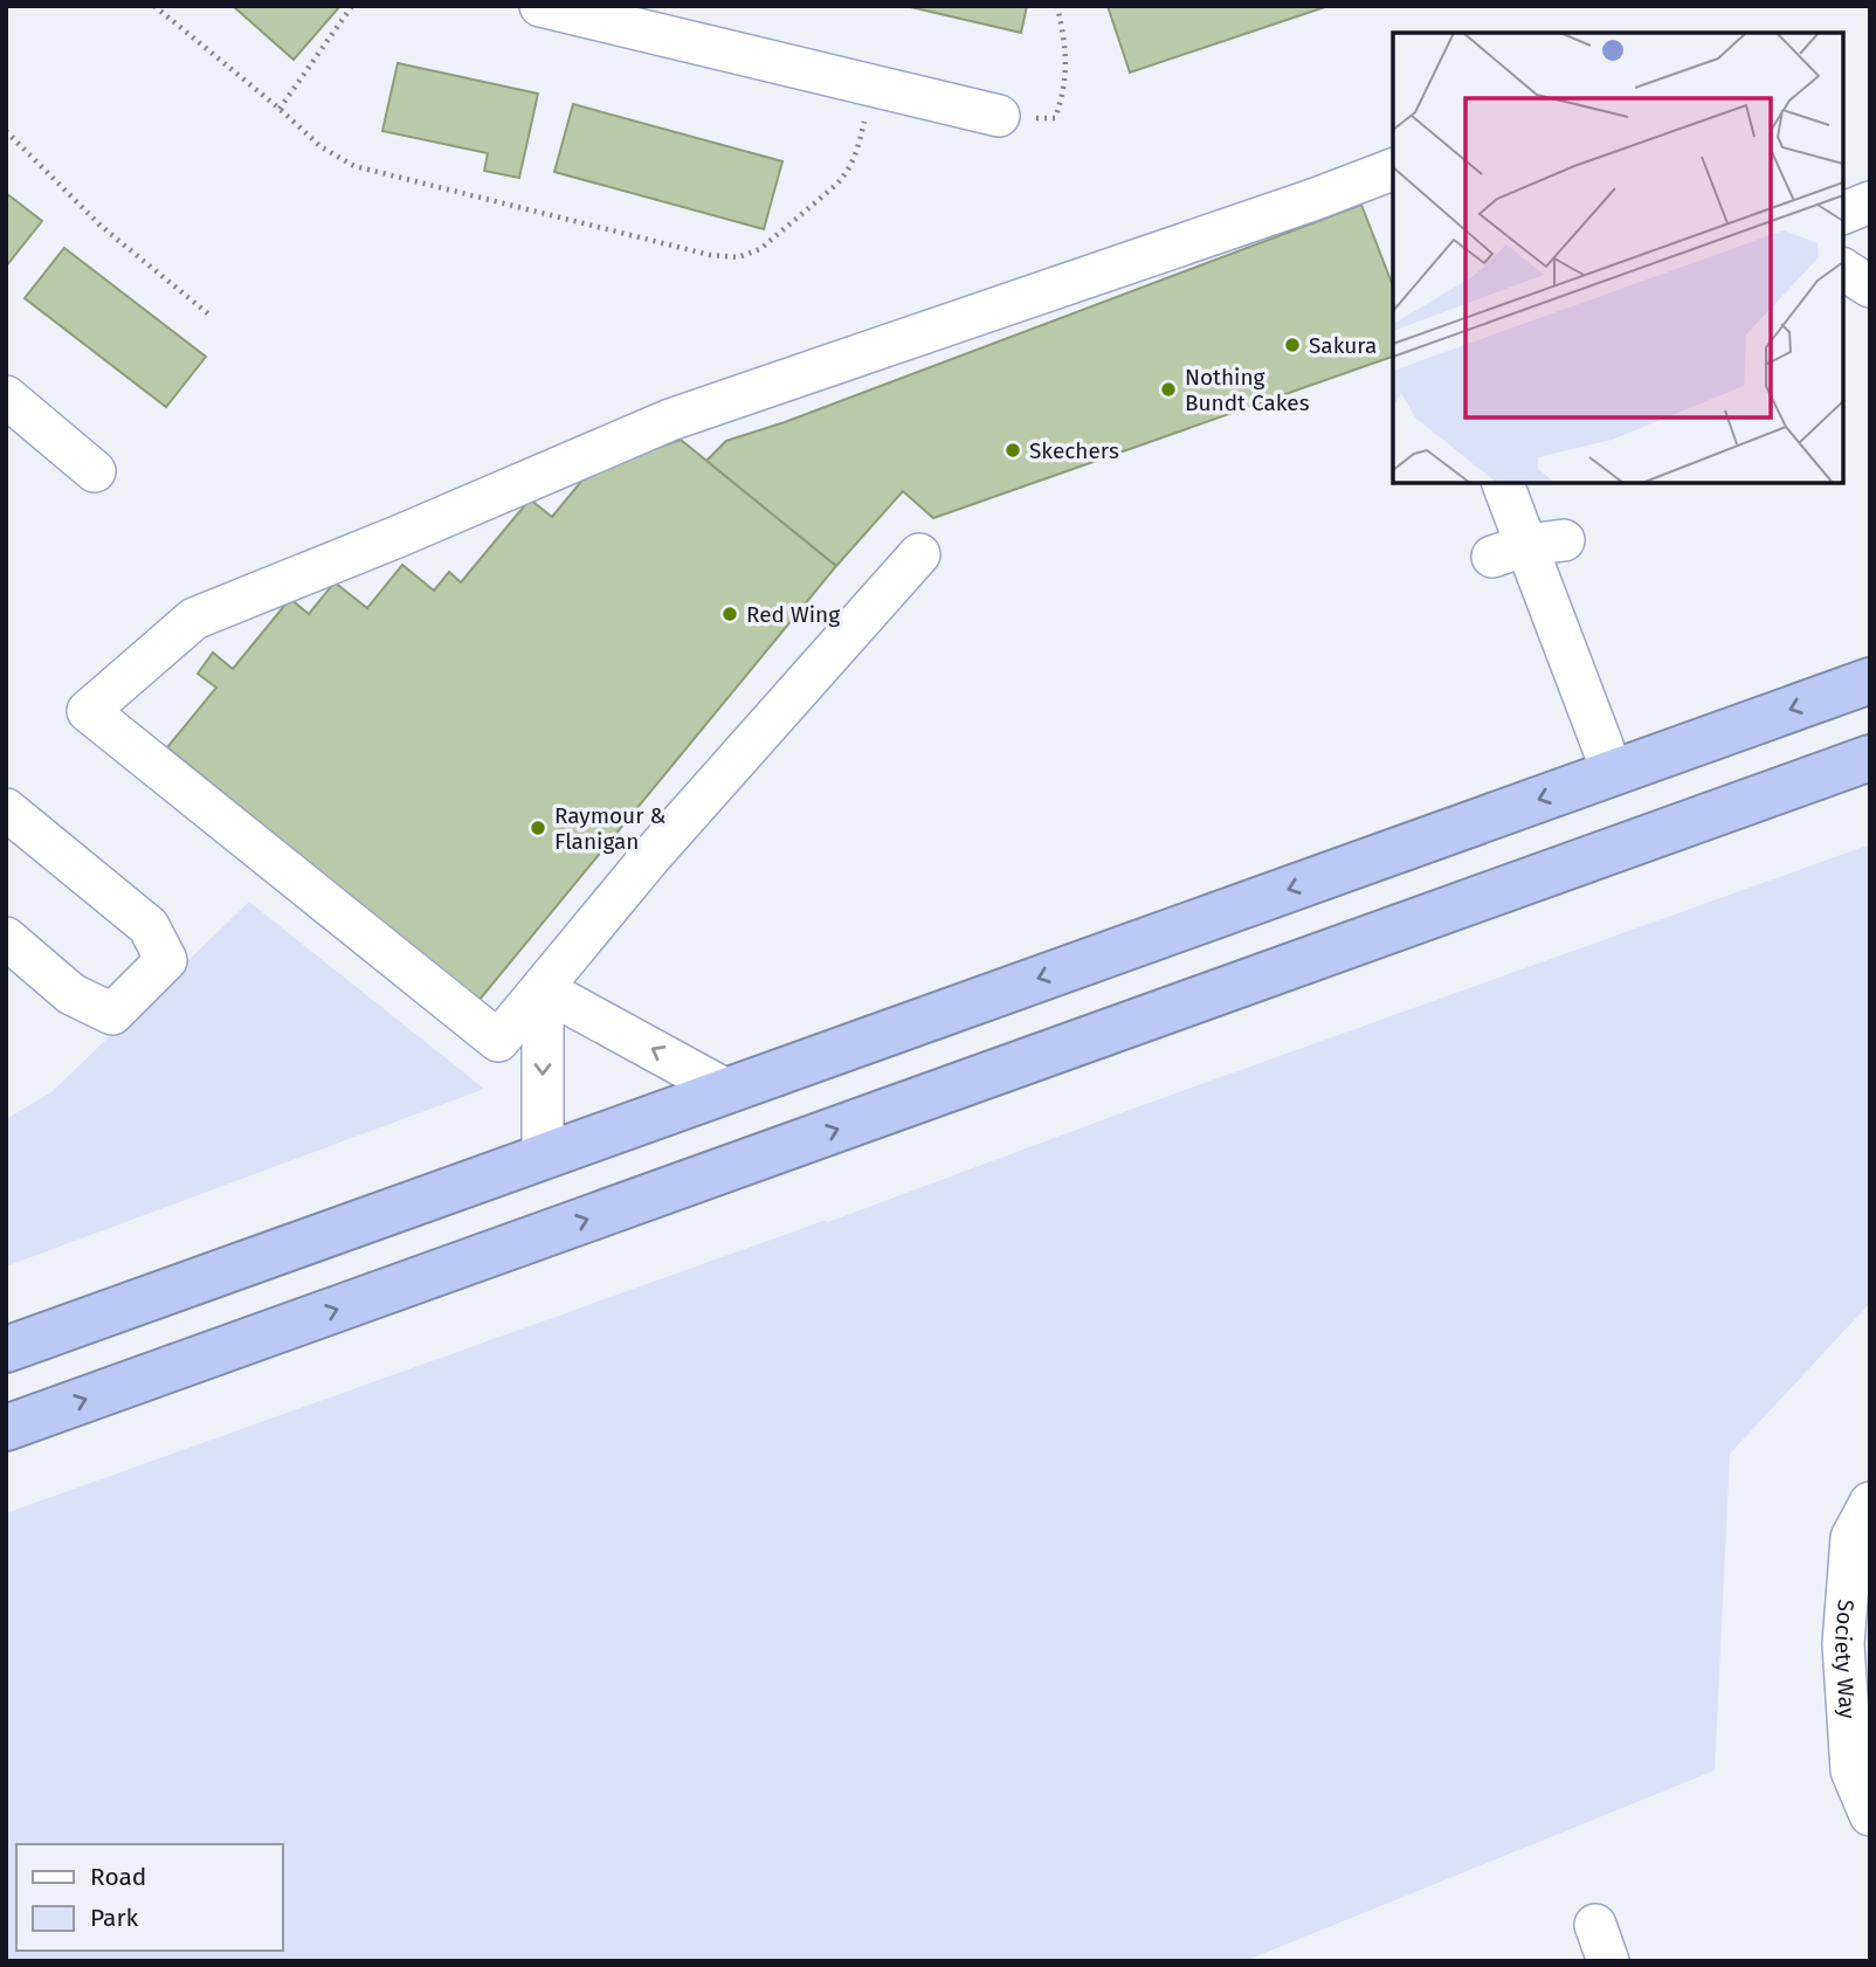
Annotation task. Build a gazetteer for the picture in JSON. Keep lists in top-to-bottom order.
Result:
{
  "streets": {
    "street": ["Society Way"]
  },
  "places": [
    "Sakura",
    "Nothing Bundt Cakes",
    "Skechers",
    "Red Wing",
    "Raymour & Flanigan"
  ],
  "legend": ["Road", "Park"]
}
